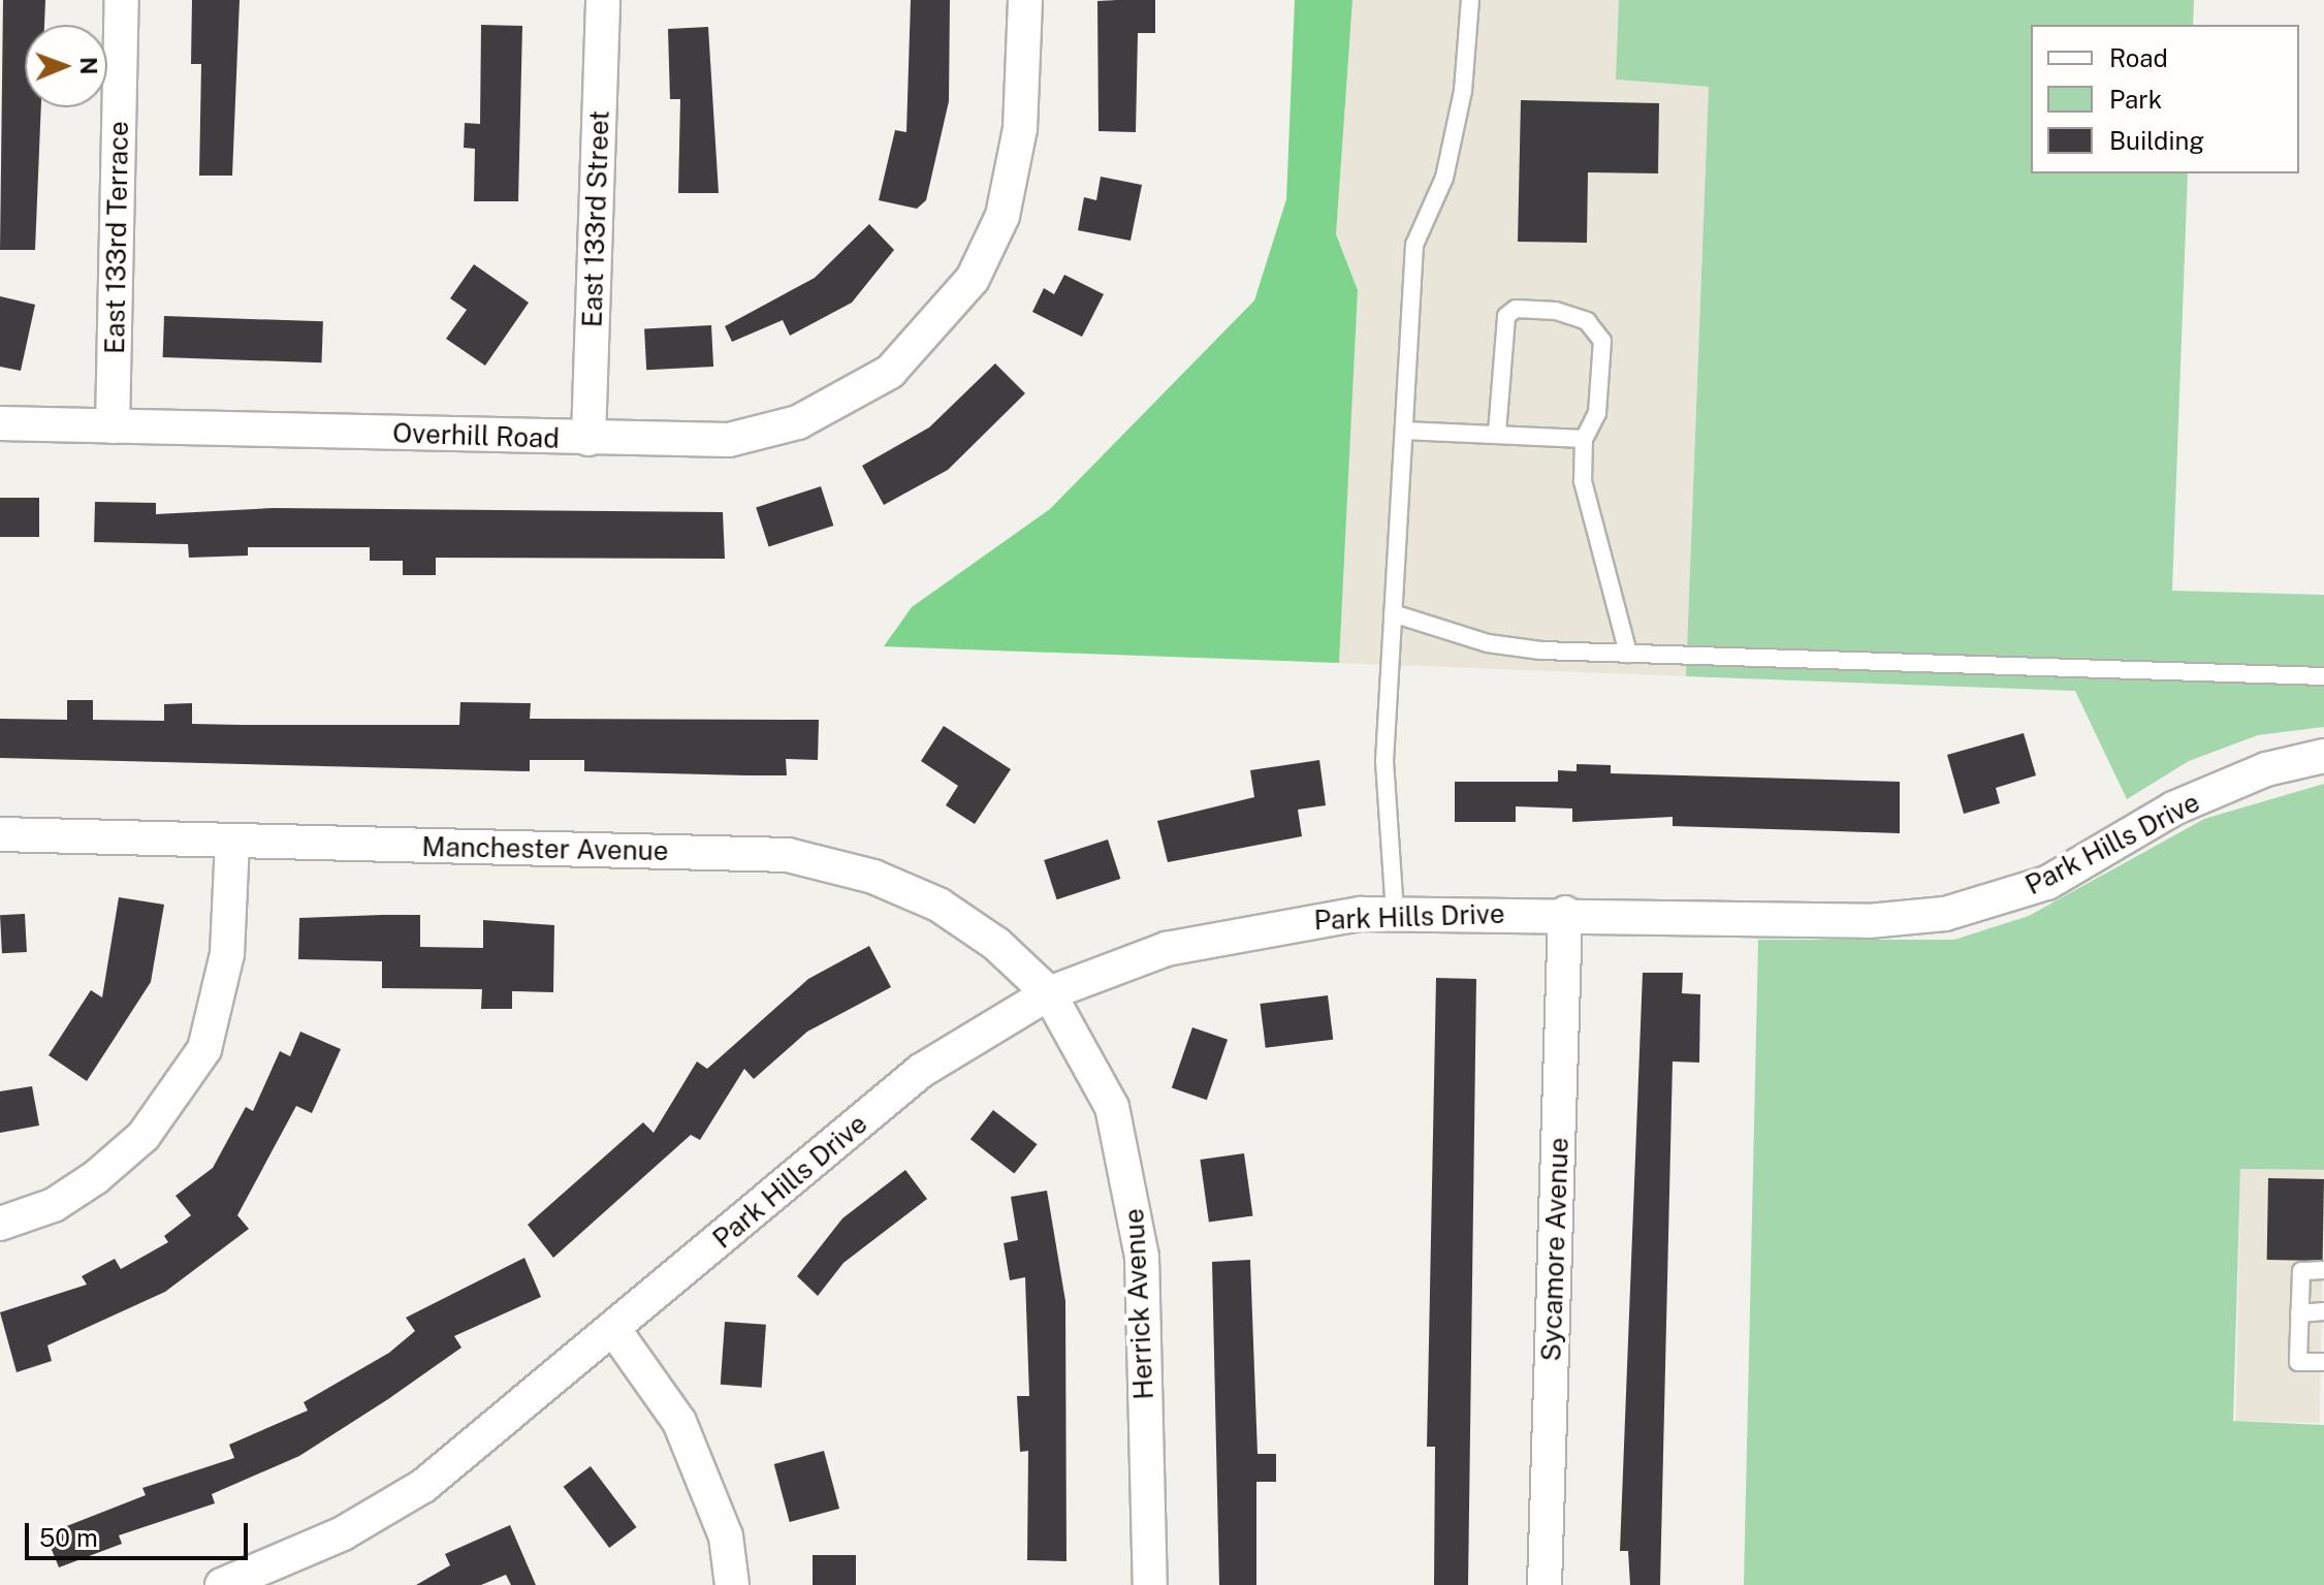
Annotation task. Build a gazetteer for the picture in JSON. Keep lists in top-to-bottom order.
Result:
{
  "streets": {
    "street": [
      "East 133rd Street",
      "East 133rd Terrace",
      "Overhill Road",
      "Park Hills Drive",
      "Manchester Avenue",
      "Sycamore Avenue",
      "Herrick Avenue"
    ]
  },
  "crossings": [
    ["East 133rd Street", "Overhill Road"],
    ["East 133rd Terrace", "Overhill Road"],
    ["Park Hills Drive", "Manchester Avenue"],
    ["Park Hills Drive", "Sycamore Avenue"],
    ["Park Hills Drive", "Herrick Avenue"],
    ["Manchester Avenue", "Herrick Avenue"]
  ],
  "legend": ["Road", "Park", "Building"],
  "scale_bar": "50 m",
  "north": "right"
}
